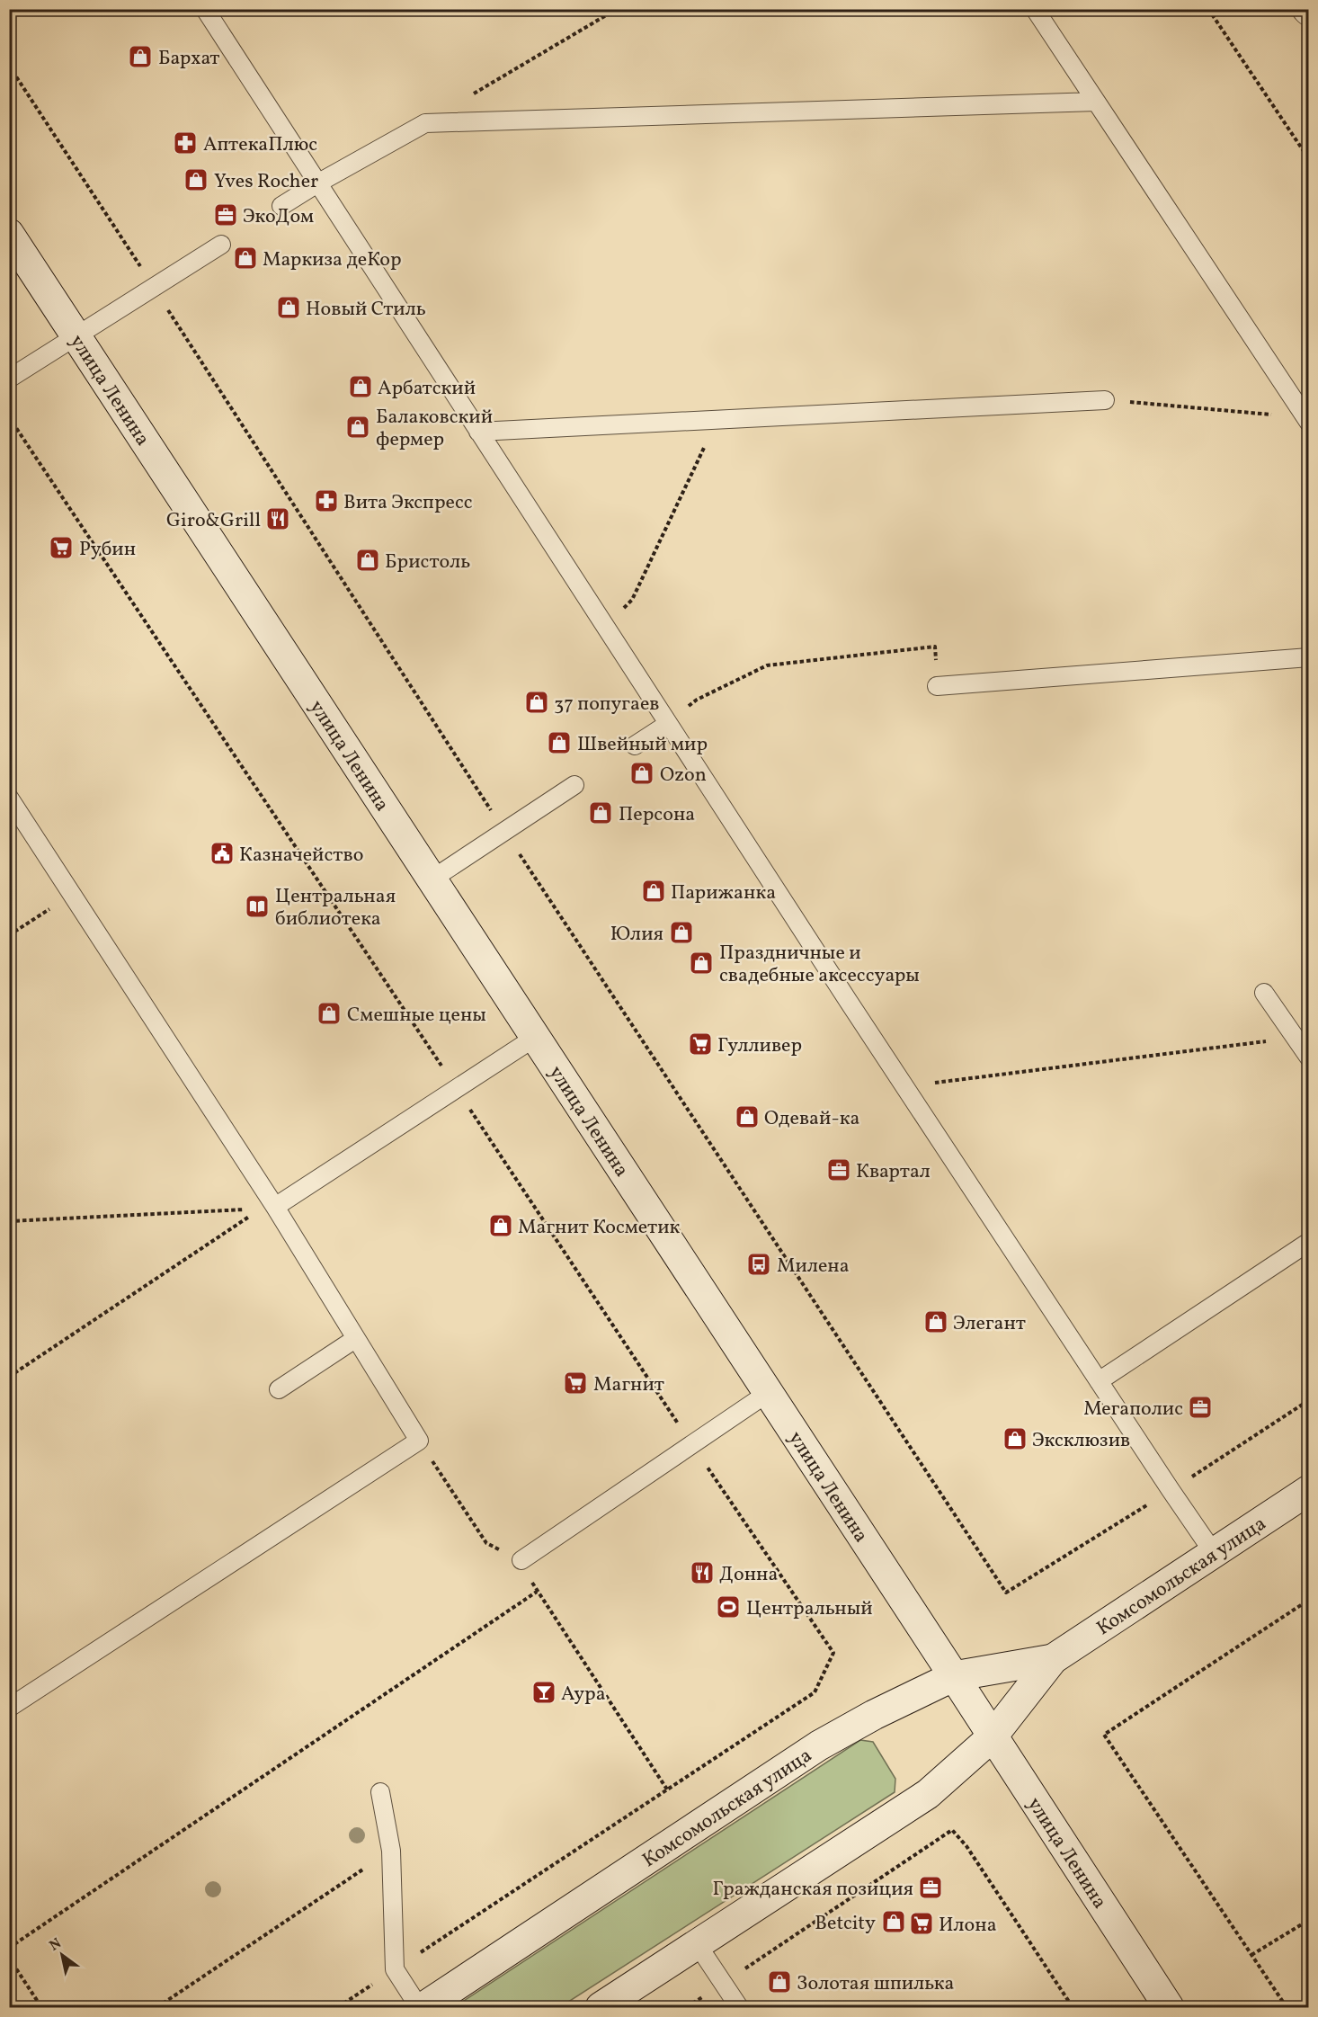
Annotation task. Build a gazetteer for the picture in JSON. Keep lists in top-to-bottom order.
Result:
{
  "streets": {
    "main road": ["улица Ленина", "Комсомольская улица"]
  },
  "crossings": [
    ["улица Ленина", "Комсомольская улица"]
  ],
  "places": {
    "shop": [
      "Бархат",
      "Yves Rocher",
      "Маркиза деКор",
      "Новый Стиль",
      "Арбатский",
      "Балаковский фермер",
      "Бристоль",
      "37 попугаев",
      "Швейный мир",
      "Ozon",
      "Персона",
      "Парижанка",
      "Юлия",
      "Праздничные и свадебные аксессуары",
      "Смешные цены",
      "Одевай-ка",
      "Магнит Косметик",
      "Элегант",
      "Эксклюзив",
      "Betcity",
      "Золотая шпилька"
    ],
    "pharmacy": ["АптекаПлюс", "Вита Экспресс"],
    "office": [
      "ЭкоДом",
      "Квартал",
      "Мегаполис",
      "Гражданская позиция"
    ],
    "restaurant": ["Giro&Grill", "Донна"],
    "supermarket": [
      "Рубин",
      "Гулливер",
      "Магнит",
      "Илона"
    ],
    "public building": ["Казначейство"],
    "library": ["Центральная библиотека"],
    "bus stop": ["Милена"],
    "sports": ["Центральный"],
    "bar": ["Аура"]
  },
  "north": "top left"
}
